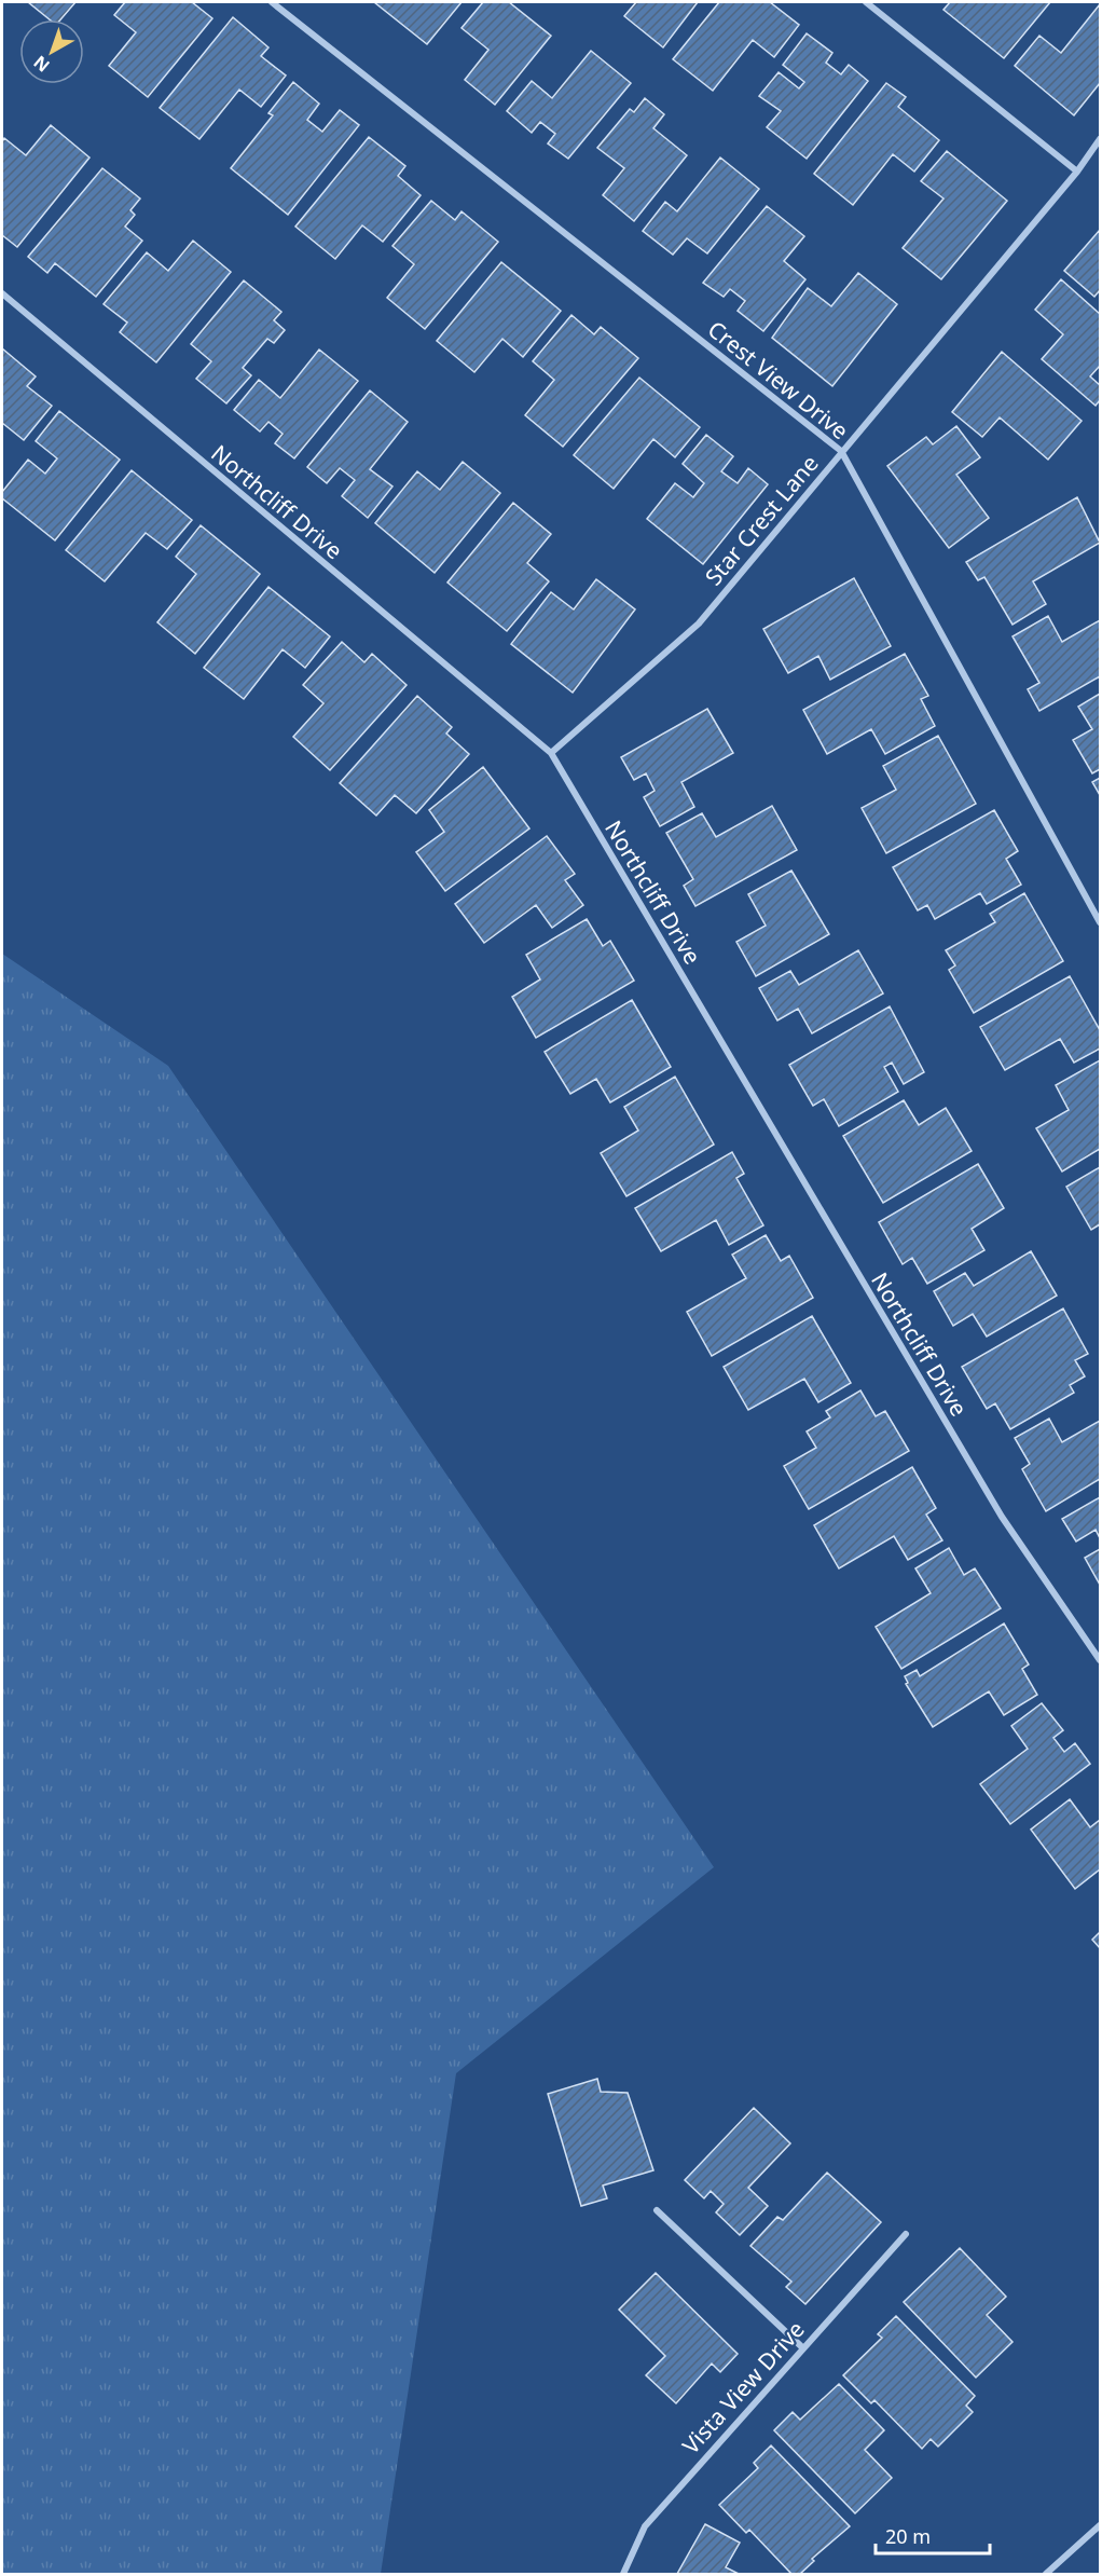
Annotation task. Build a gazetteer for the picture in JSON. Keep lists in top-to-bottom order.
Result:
{
  "streets": {
    "street": [
      "Crest View Drive",
      "Northcliff Drive",
      "Star Crest Lane",
      "Vista View Drive"
    ]
  },
  "crossings": [
    ["Crest View Drive", "Star Crest Lane"],
    ["Northcliff Drive", "Star Crest Lane"]
  ],
  "scale_bar": "20 m",
  "north": "bottom left"
}
